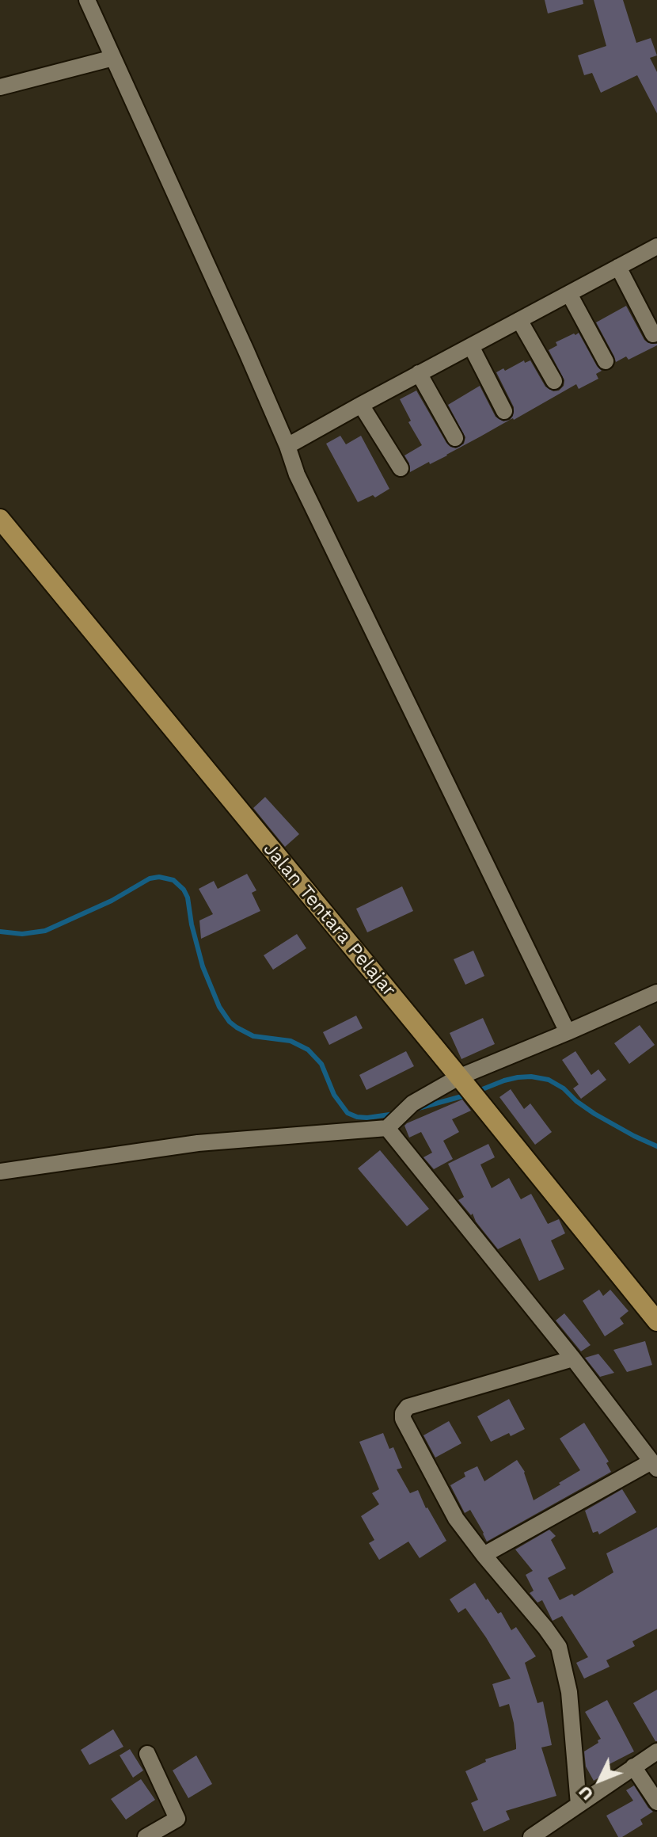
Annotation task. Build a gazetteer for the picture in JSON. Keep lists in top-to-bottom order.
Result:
{
  "streets": {
    "highway": ["Jalan Tentara Pelajar"]
  },
  "north": "bottom left"
}
